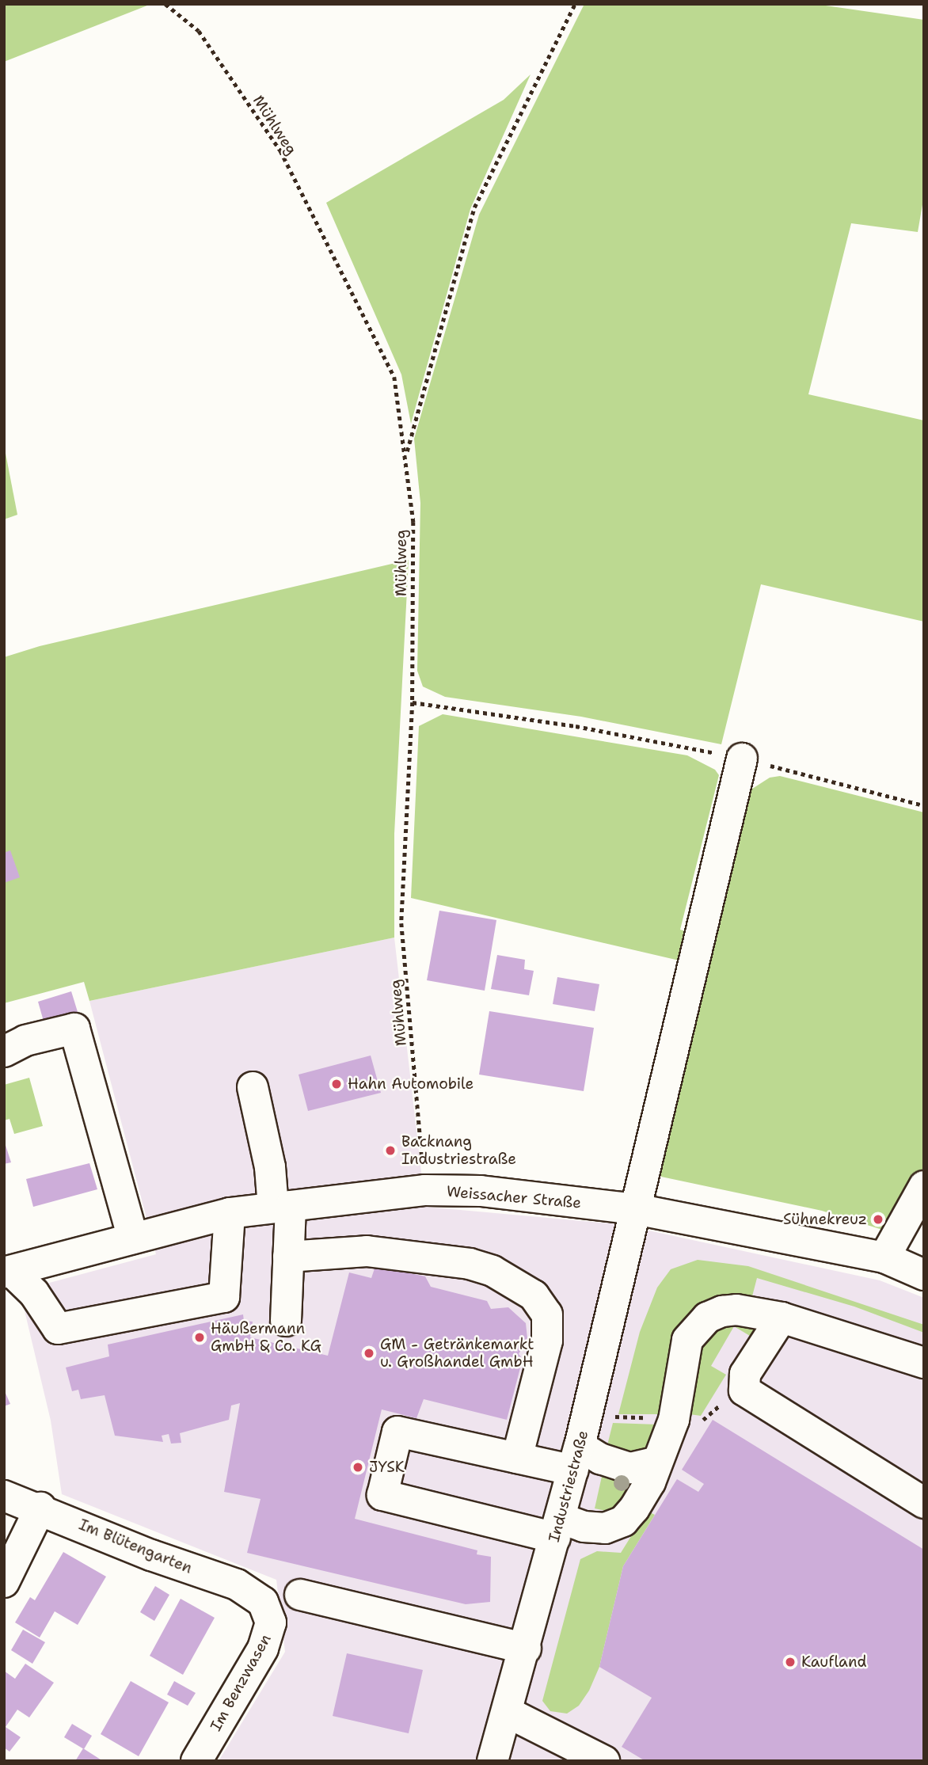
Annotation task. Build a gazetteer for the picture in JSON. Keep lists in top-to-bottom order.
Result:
{
  "streets": {
    "street": [
      "Weissacher Straße",
      "Industriestraße",
      "Im Blütengarten",
      "Im Benzwasen"
    ],
    "path": ["Mühlweg"]
  },
  "crossings": [
    ["Mühlweg", "Weissacher Straße"],
    ["Weissacher Straße", "Industriestraße"],
    ["Im Blütengarten", "Im Benzwasen"]
  ],
  "places": [
    "Hahn Automobile",
    "Backnang Industriestraße",
    "Sühnekreuz",
    "Häußermann GmbH & Co. KG",
    "GM - Getränkemarkt u. Großhandel GmbH",
    "JYSK",
    "Kaufland"
  ]
}
